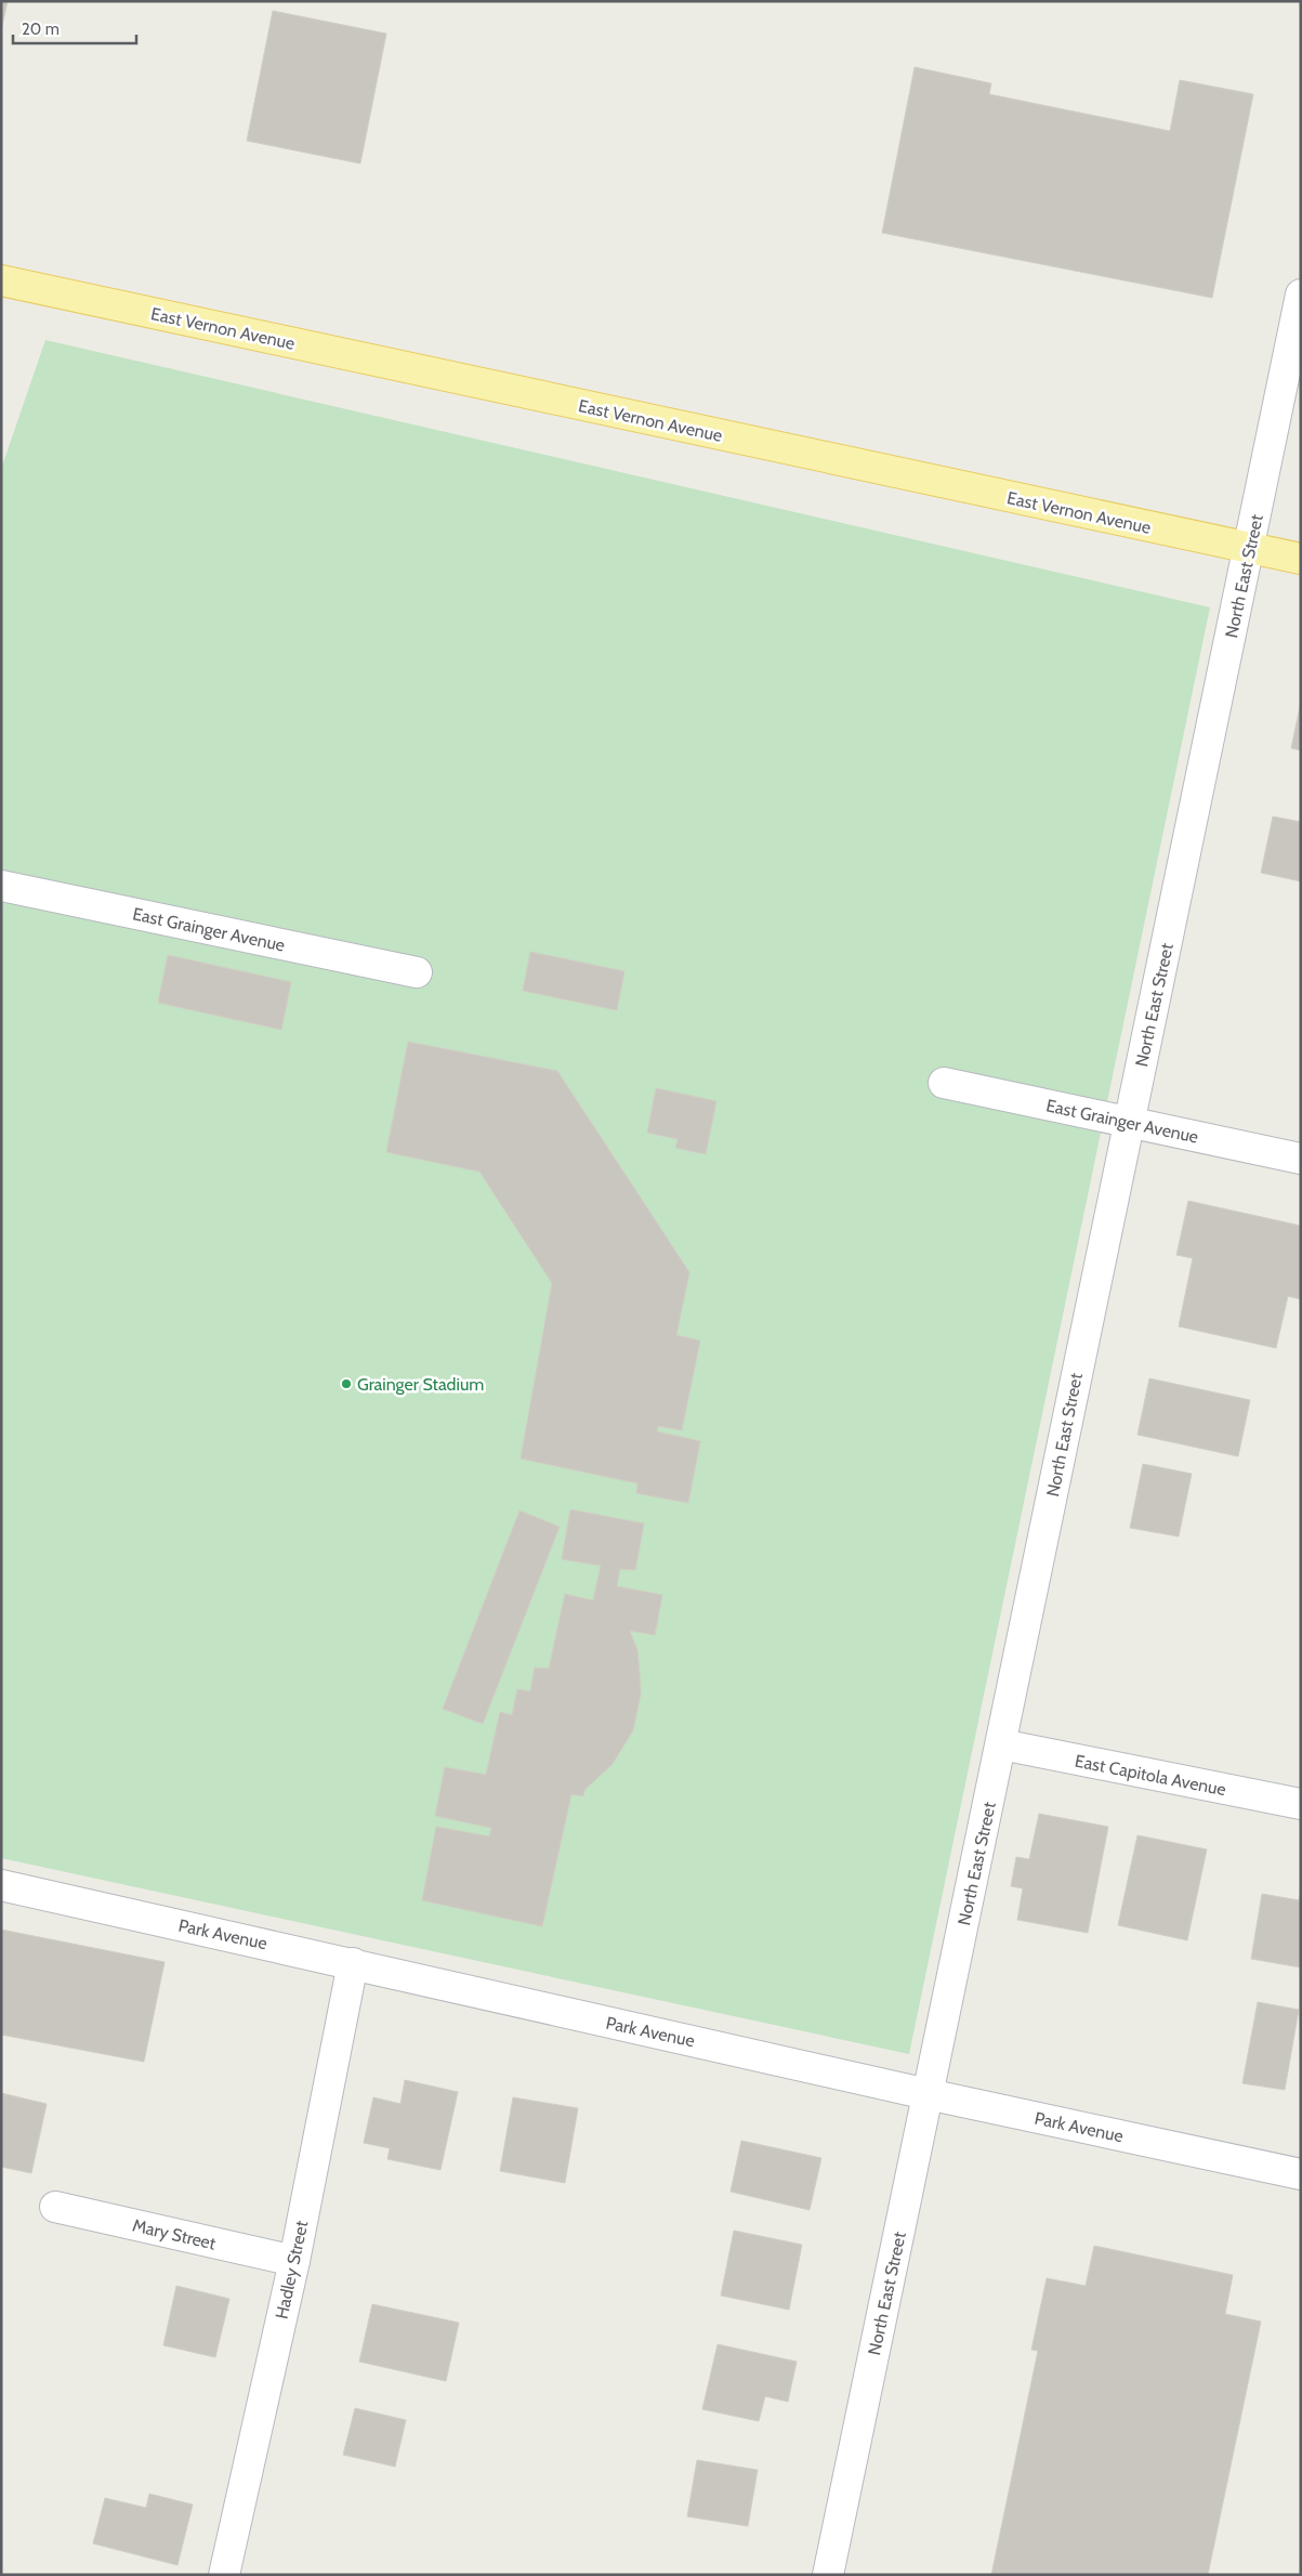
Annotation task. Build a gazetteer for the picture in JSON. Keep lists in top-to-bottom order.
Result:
{
  "streets": {
    "main road": ["East Vernon Avenue"],
    "street": [
      "North East Street",
      "East Grainger Avenue",
      "East Capitola Avenue",
      "Park Avenue",
      "Mary Street",
      "Hadley Street"
    ]
  },
  "crossings": [
    ["East Vernon Avenue", "North East Street"],
    ["North East Street", "East Grainger Avenue"],
    ["North East Street", "East Capitola Avenue"],
    ["North East Street", "Park Avenue"],
    ["Park Avenue", "Hadley Street"],
    ["Mary Street", "Hadley Street"]
  ],
  "places": ["Grainger Stadium"],
  "scale_bar": "20 m"
}
